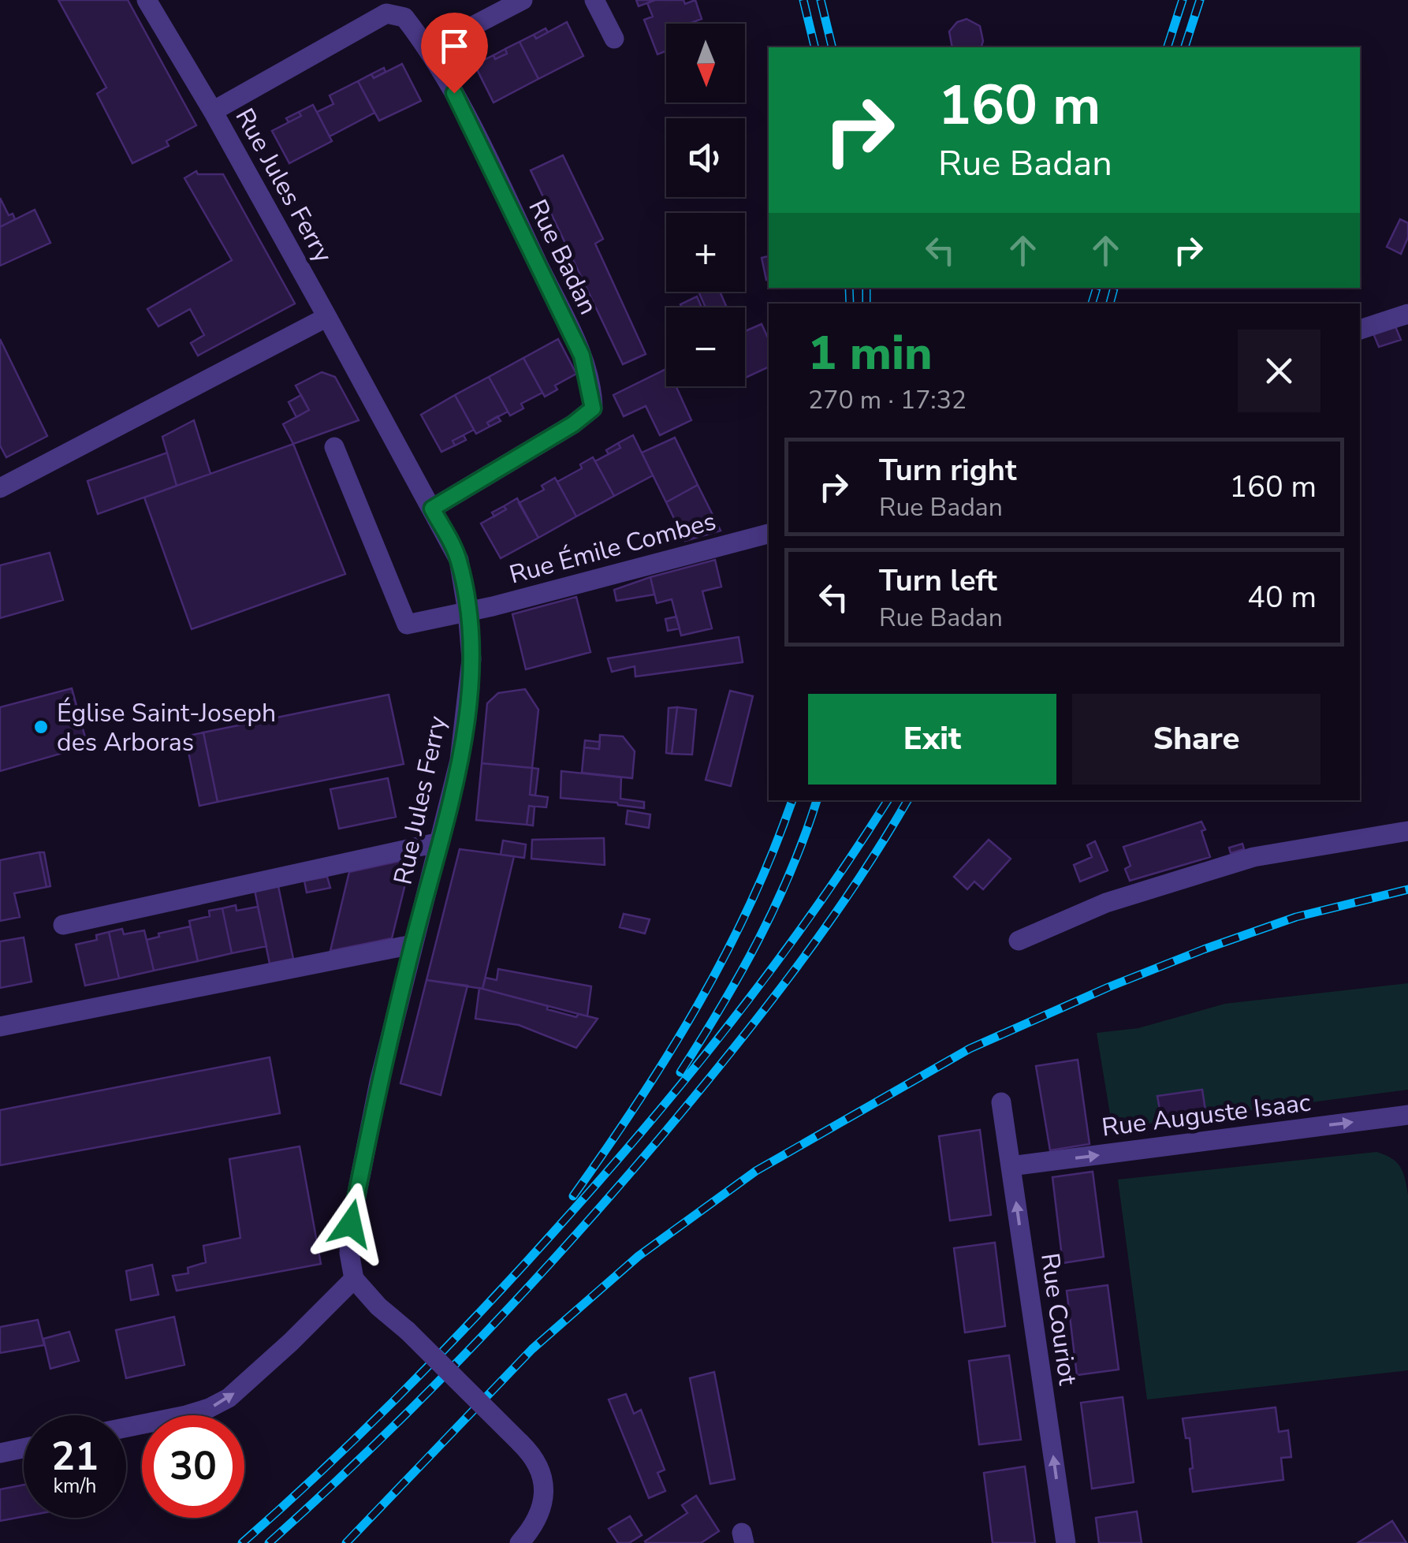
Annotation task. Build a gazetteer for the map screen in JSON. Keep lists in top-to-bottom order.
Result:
{
  "streets": {
    "street": [
      "Rue Jules Ferry",
      "Rue Badan",
      "Rue Émile Combes",
      "Rue Auguste Isaac",
      "Rue Couriot"
    ]
  },
  "crossings": [
    ["Rue Jules Ferry", "Rue Badan"],
    ["Rue Jules Ferry", "Rue Émile Combes"],
    ["Rue Auguste Isaac", "Rue Couriot"]
  ],
  "one_way": ["Rue Auguste Isaac", "Rue Couriot"],
  "places": ["Église Saint-Joseph des Arboras"],
  "north": "bottom",
  "page": {
    "map_buttons": ["+", "−"],
    "turn": ["160 m", "Rue Badan"],
    "heading": ["1 min", "270 m · 17:32"],
    "list": [
      {
        "name": "Turn right",
        "note": "Rue Badan",
        "value": "160 m"
      },
      {
        "name": "Turn left",
        "note": "Rue Badan",
        "value": "40 m"
      }
    ],
    "buttons": ["Exit", "Share"],
    "speed": "21 km/h",
    "limit": "30"
  }
}
